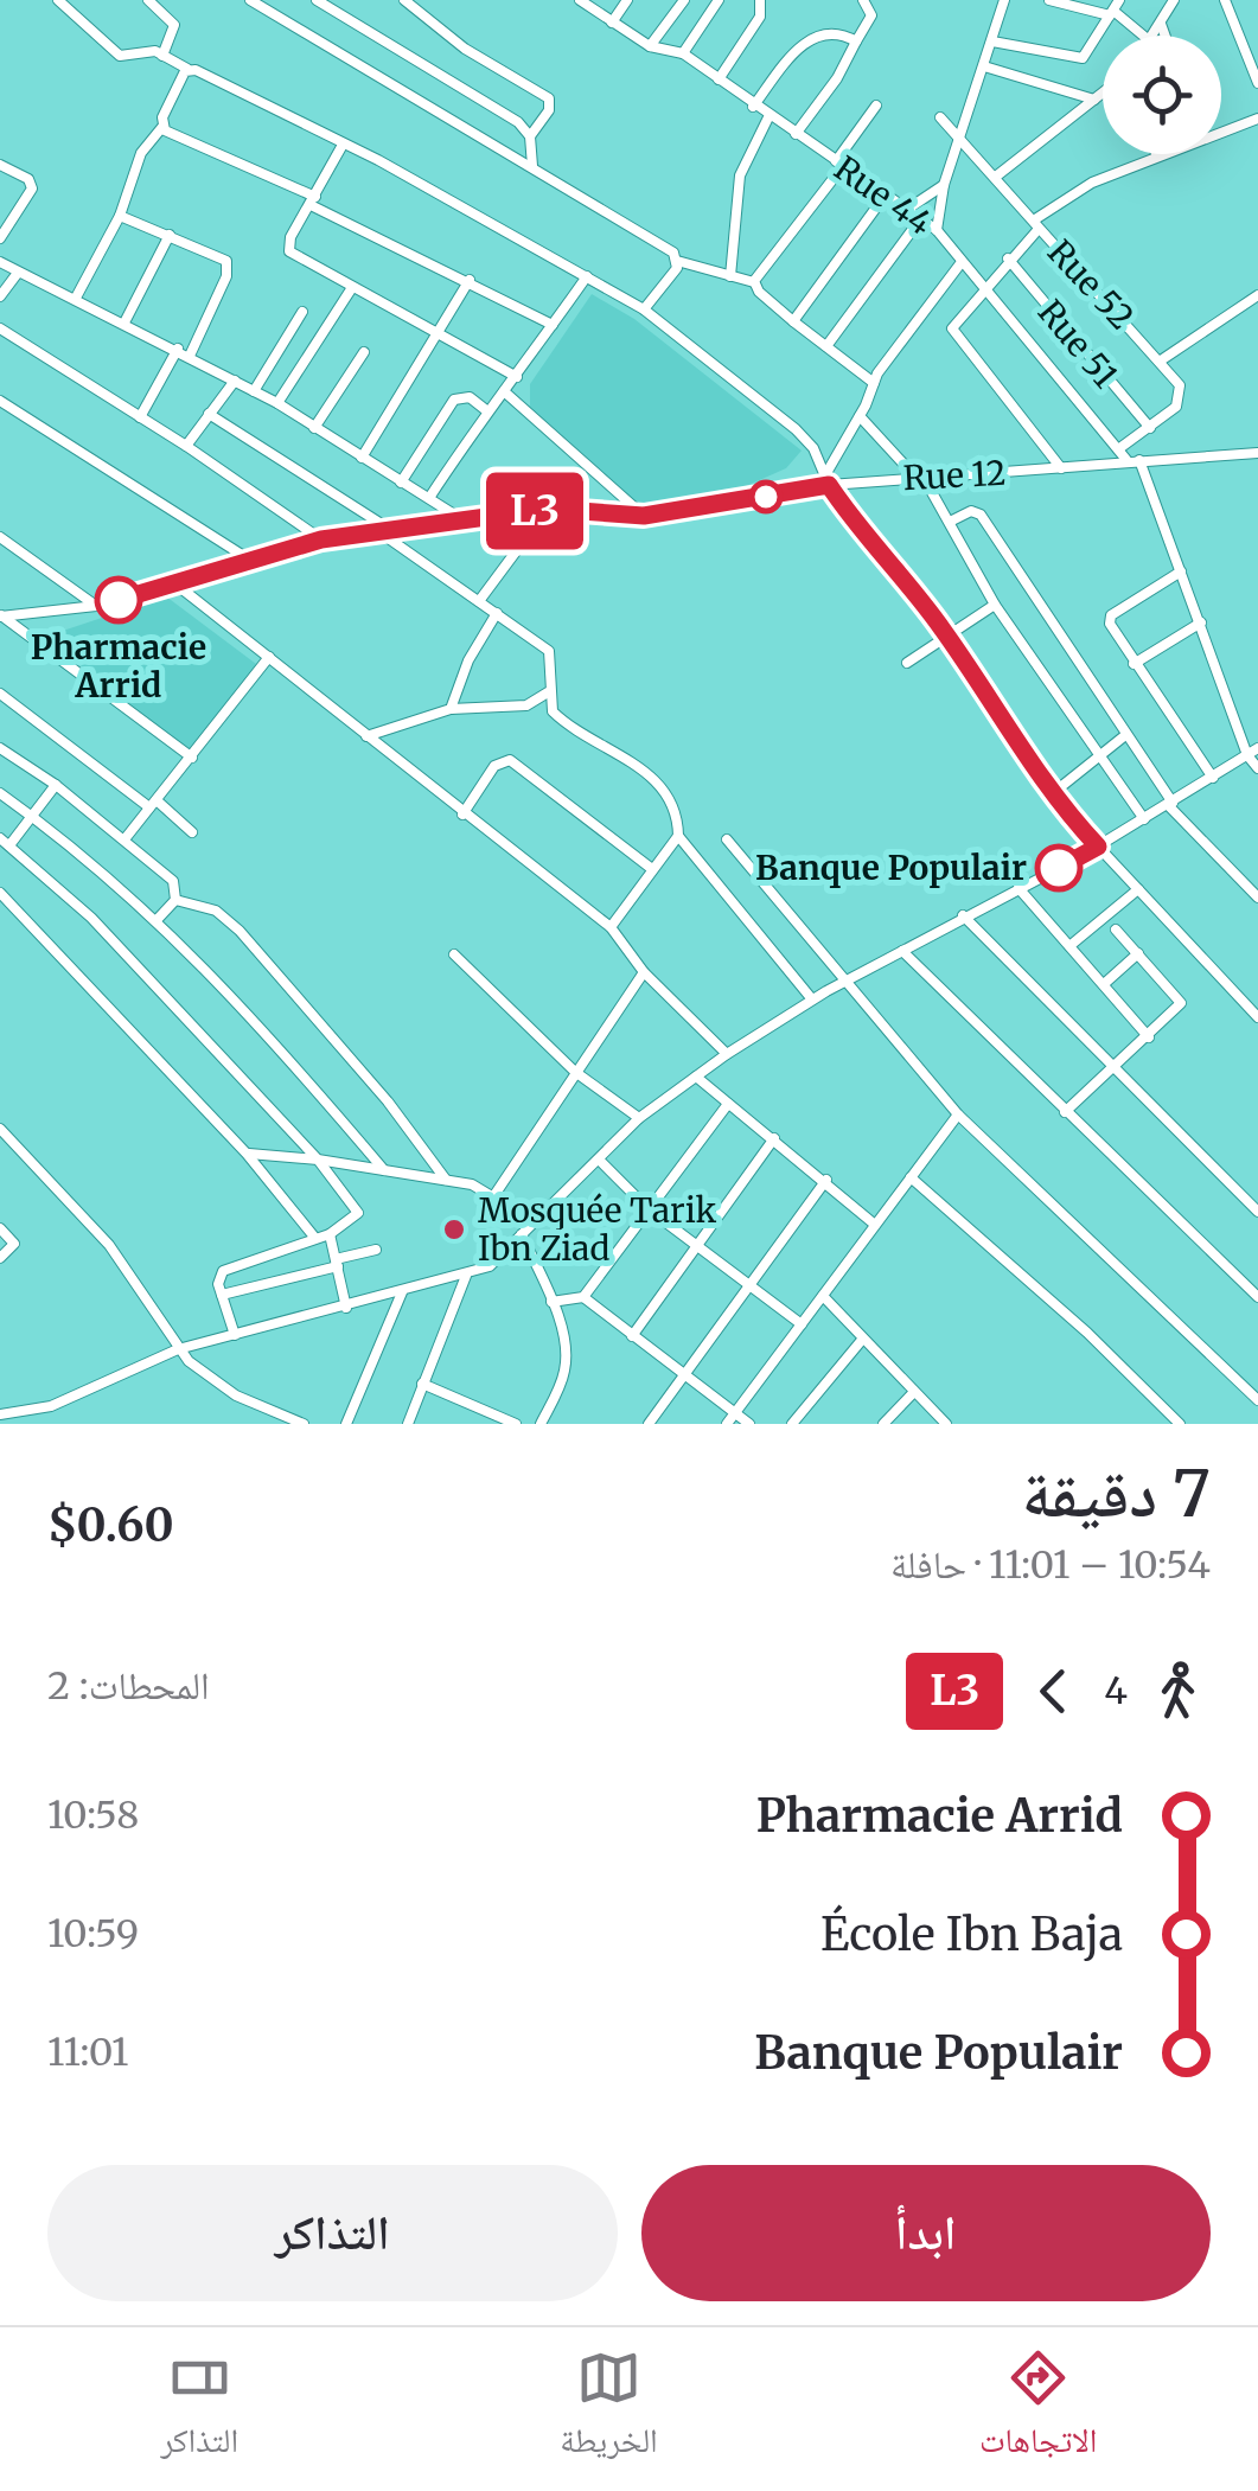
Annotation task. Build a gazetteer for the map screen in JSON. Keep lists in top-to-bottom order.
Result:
{
  "streets": {
    "street": [
      "Rue 44",
      "Rue 52",
      "Rue 51",
      "Rue 12"
    ]
  },
  "crossings": [
    ["Rue 44", "Rue 12"]
  ],
  "places": ["Pharmacie Arrid", "Banque Populair", "Mosquée Tarik Ibn Ziad"],
  "lines": ["bus line L3"],
  "page": {
    "on_map": "L3",
    "heading": ["7 دقيقة", "10:54 – 11:01 · حافلة", "$0.60"],
    "legs": ["4", "L3", "المحطات: 2"],
    "list": [
      {
        "name": "Pharmacie Arrid",
        "value": "10:58"
      },
      {
        "name": "École Ibn Baja",
        "value": "10:59"
      },
      {
        "name": "Banque Populair",
        "value": "11:01"
      }
    ],
    "buttons": ["ابدأ", "التذاكر"],
    "tabs": ["الاتجاهات", "الخريطة", "التذاكر"]
  }
}
